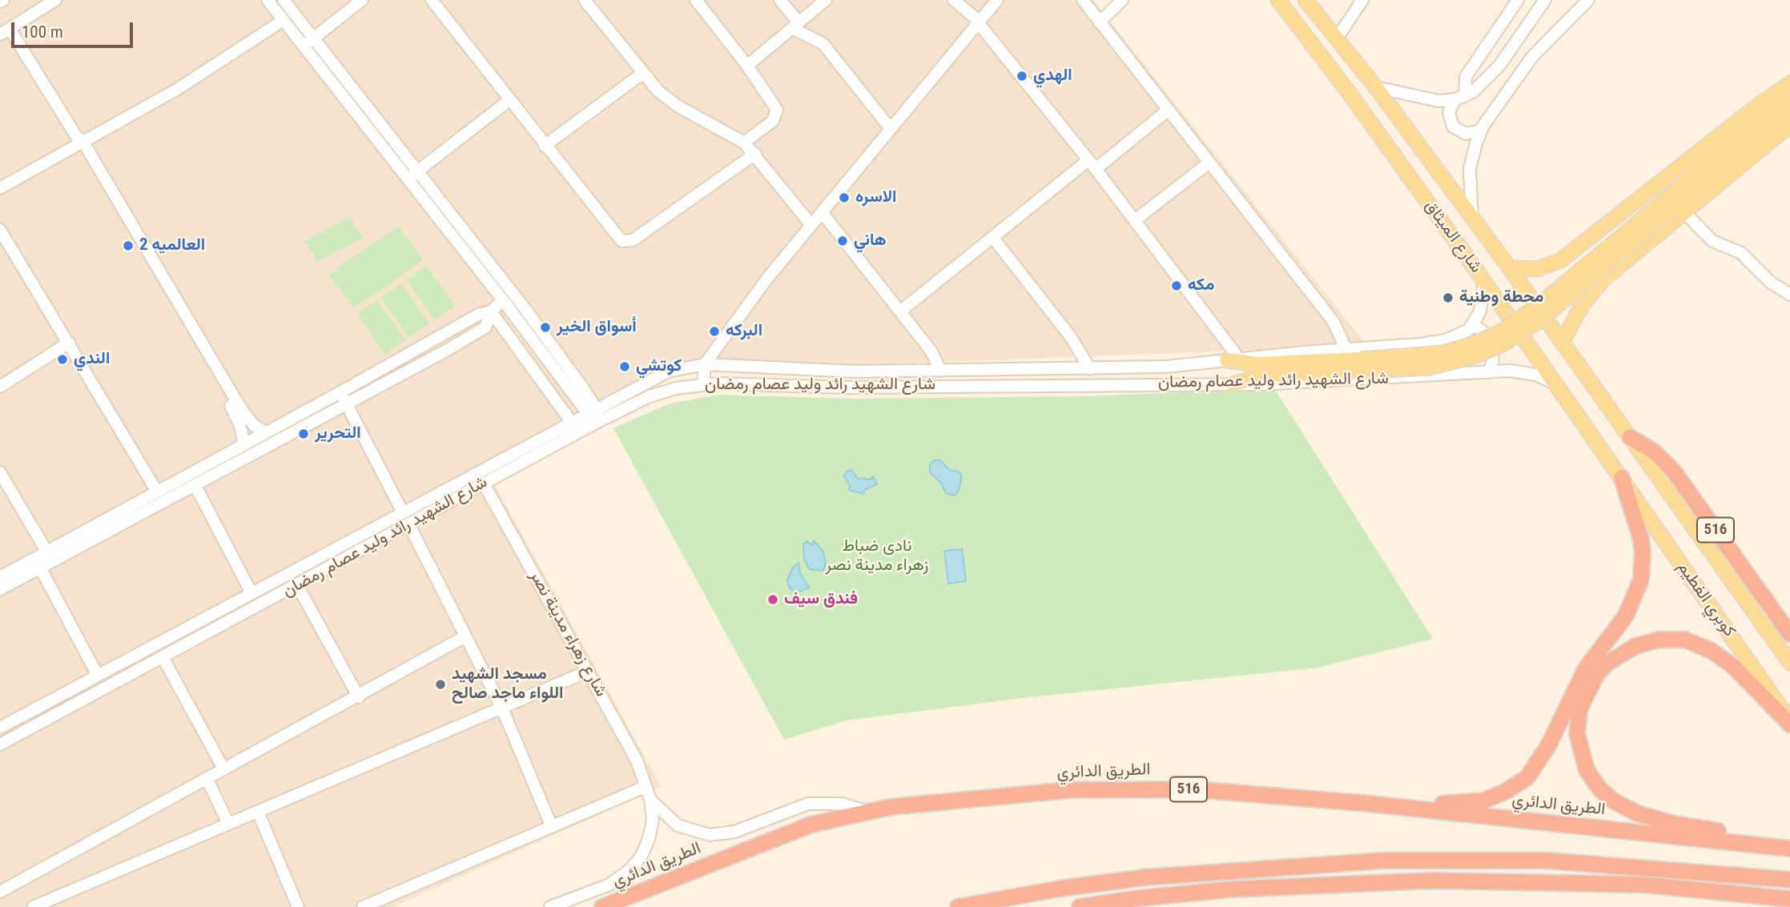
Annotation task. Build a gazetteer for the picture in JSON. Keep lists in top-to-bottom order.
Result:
{
  "streets": {
    "highway": ["516", "الطريق الدائري"],
    "main road": ["شارع الميثاق", "كوبري الفطيم"],
    "street": ["شارع الشهيد رائد وليد عصام رمضان", "شارع زهراء مدينة نصر"]
  },
  "crossings": [
    ["شارع الميثاق", "شارع الشهيد رائد وليد عصام رمضان"],
    ["شارع الميثاق", "516"],
    ["شارع الميثاق", "كوبري الفطيم"],
    ["شارع الشهيد رائد وليد عصام رمضان", "شارع زهراء مدينة نصر"],
    ["516", "كوبري الفطيم"],
    ["516", "الطريق الدائري"]
  ],
  "parks": ["نادى ضباط زهراء مدينة نصر"],
  "places": [
    "الهدي",
    "الاسره",
    "هاني",
    "العالميه 2",
    "مكه",
    "محطة وطنية",
    "أسواق الخير",
    "البركه",
    "الندي",
    "كوتشي",
    "التحرير",
    "فندق سيف",
    "مسجد الشهيد اللواء ماجد صالح"
  ],
  "scale_bar": "100 m"
}
